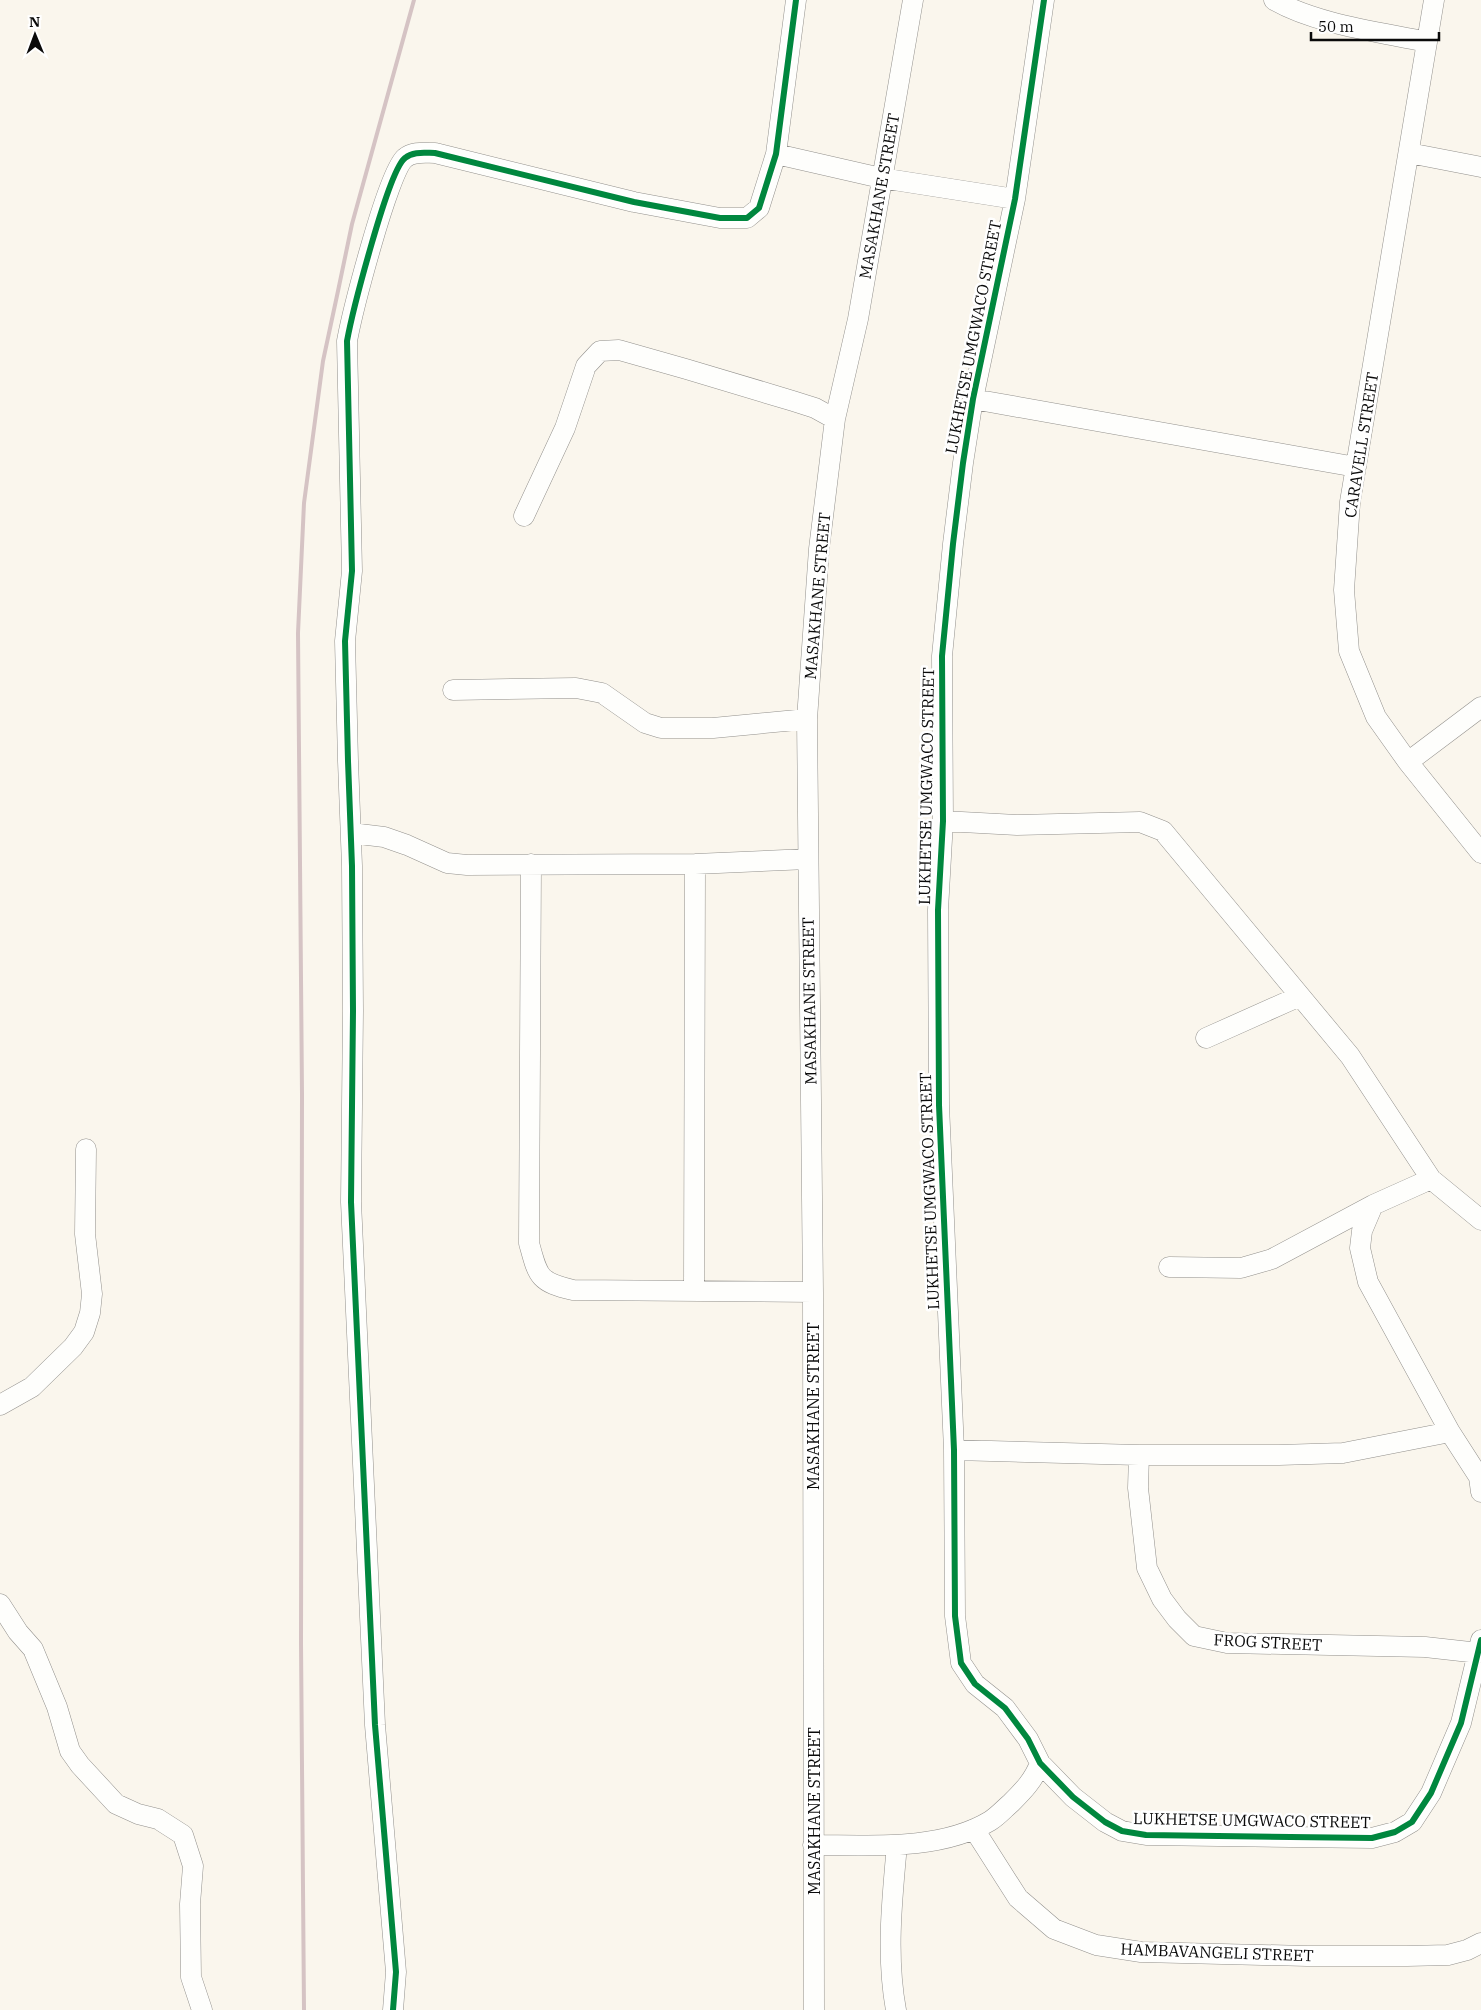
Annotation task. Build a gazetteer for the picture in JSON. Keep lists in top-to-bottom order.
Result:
{
  "streets": {
    "street": [
      "MASAKHANE STREET",
      "LUKHETSE UMGWACO STREET",
      "CARAVELL STREET",
      "FROG STREET",
      "HAMBAVANGELI STREET"
    ]
  },
  "crossings": [
    ["LUKHETSE UMGWACO STREET", "FROG STREET"]
  ],
  "scale_bar": "50 m",
  "north": "top"
}
